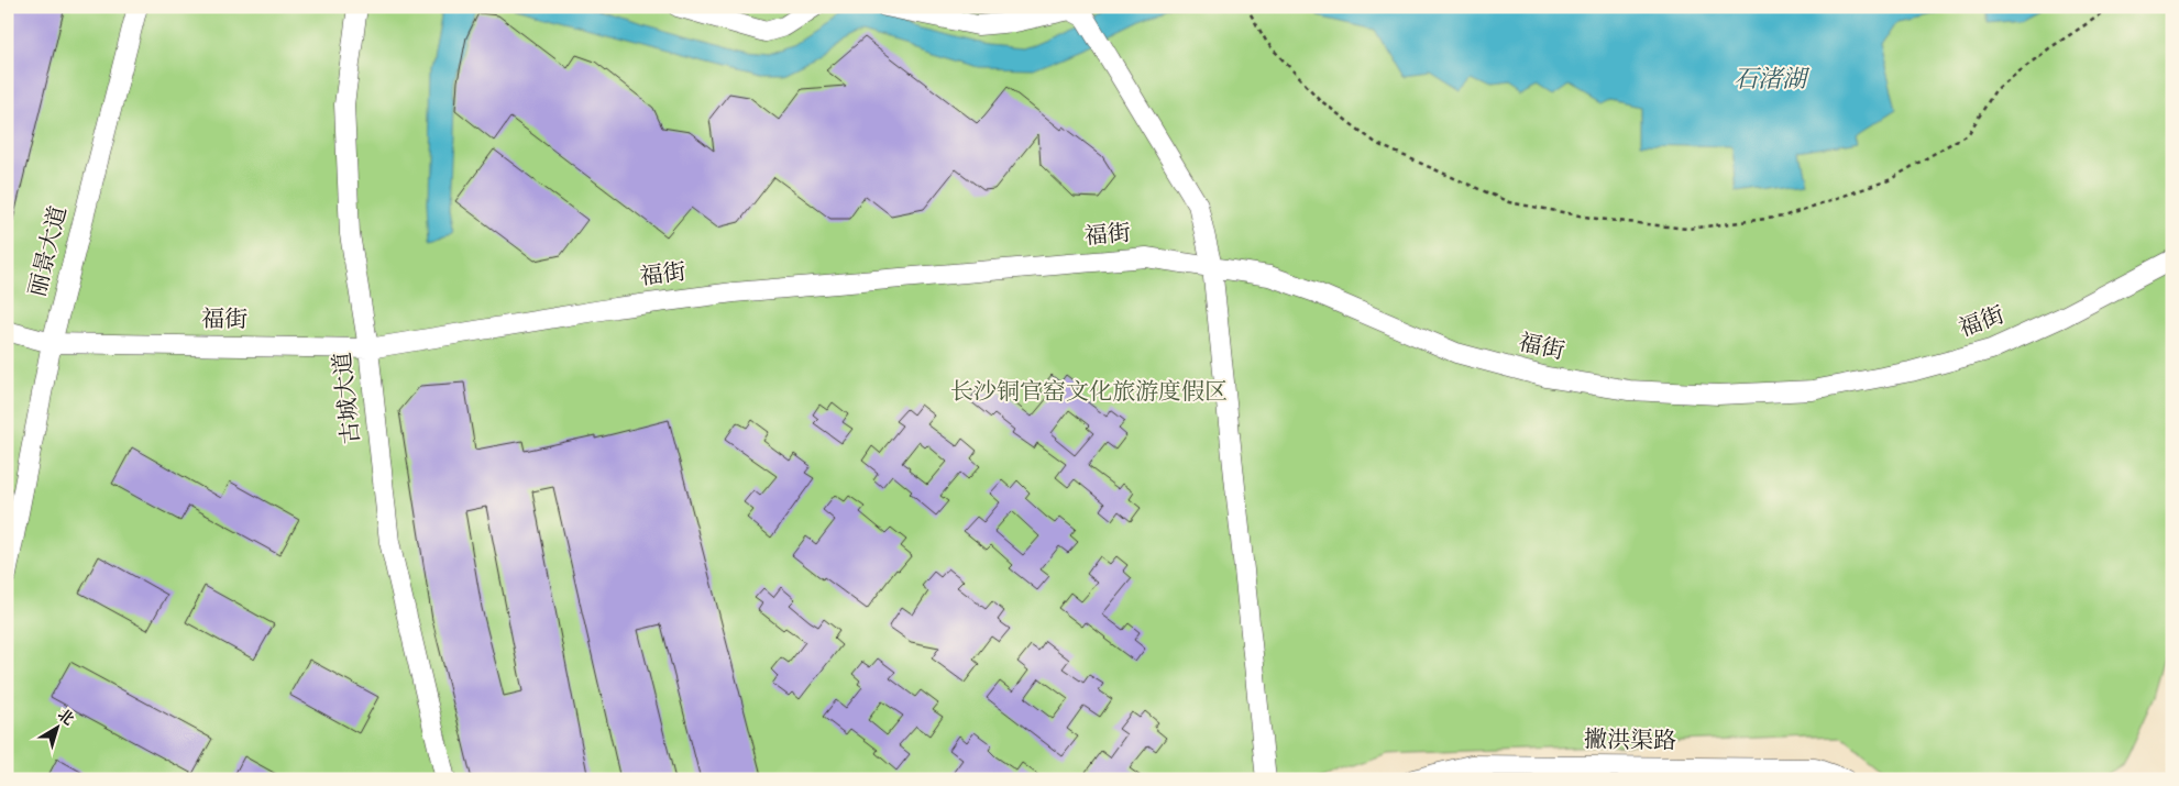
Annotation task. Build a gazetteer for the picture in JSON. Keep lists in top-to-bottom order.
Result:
{
  "streets": {
    "street": [
      "福街",
      "丽景大道",
      "古城大道",
      "撇洪渠路"
    ]
  },
  "crossings": [
    ["福街", "丽景大道"],
    ["福街", "古城大道"]
  ],
  "water": ["石渚湖"],
  "parks": ["长沙铜官窑文化旅游度假区"],
  "north": "top right"
}
